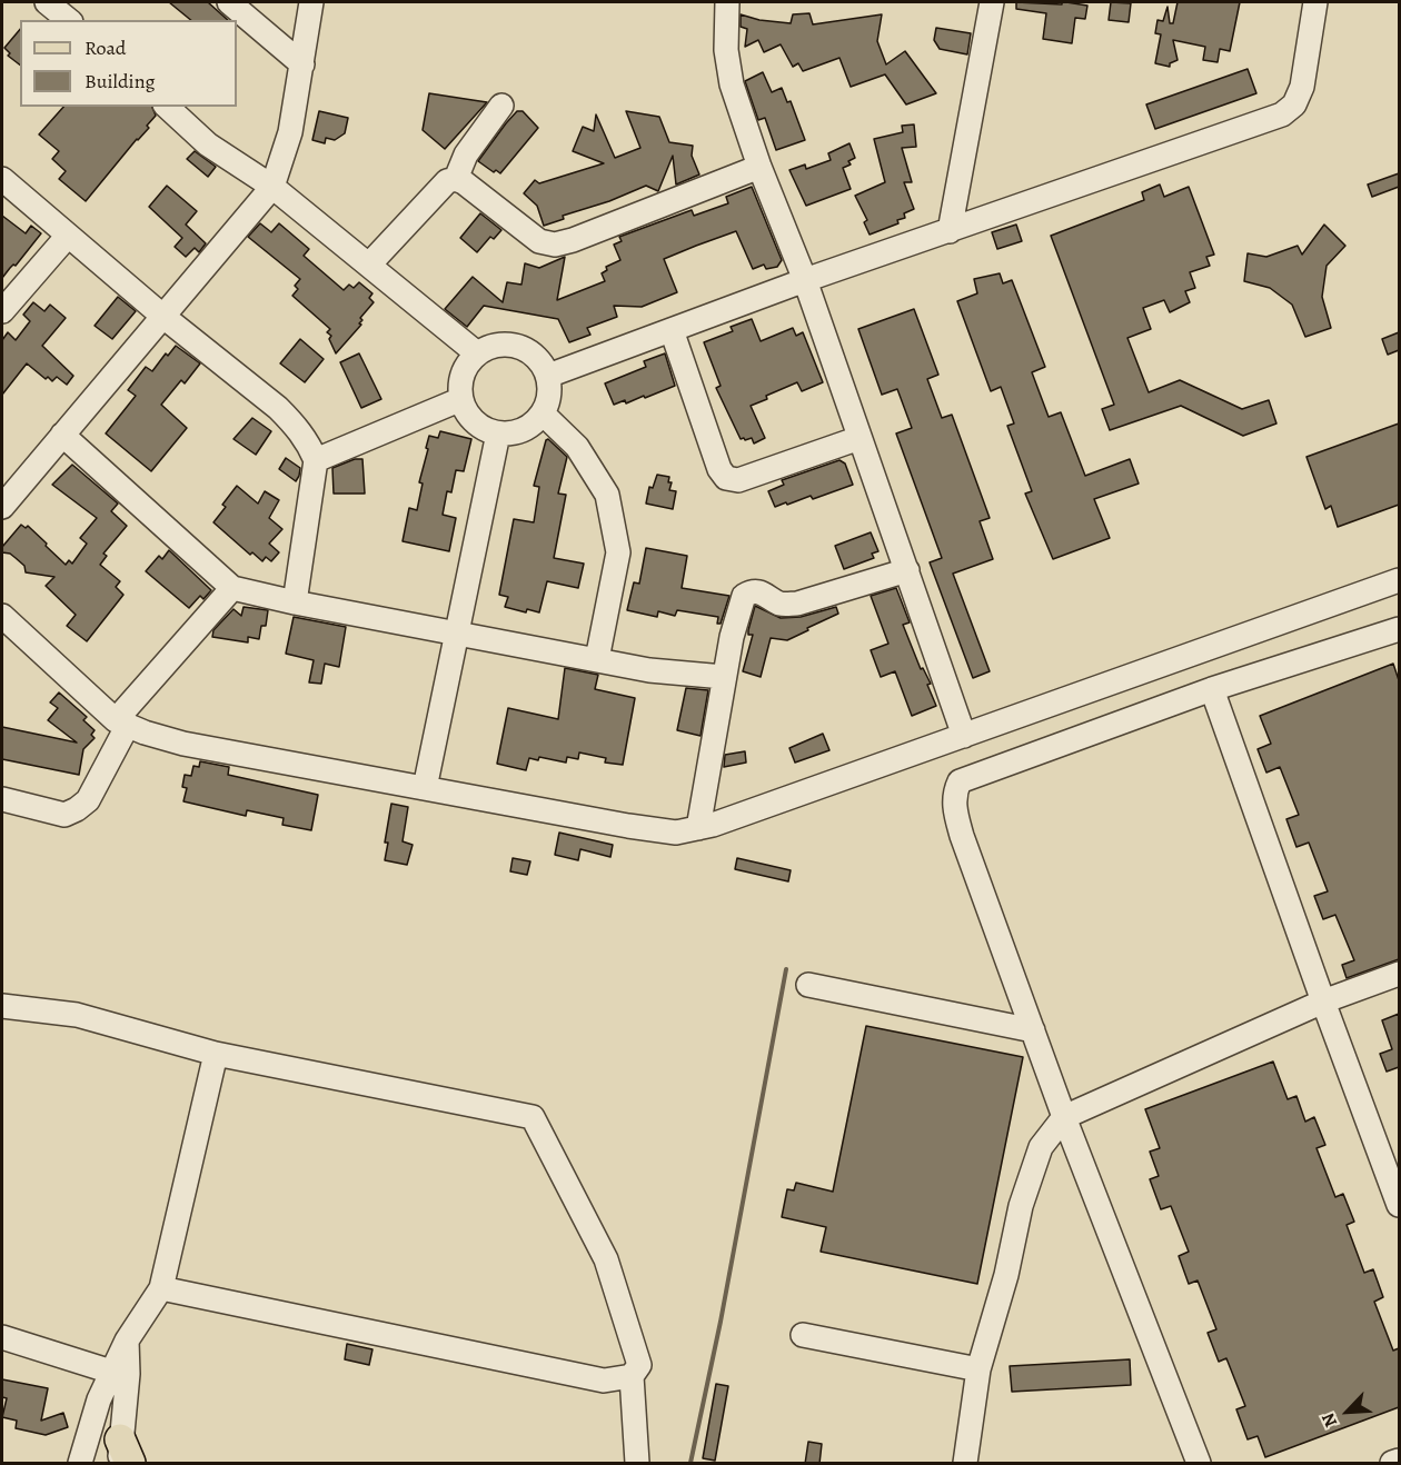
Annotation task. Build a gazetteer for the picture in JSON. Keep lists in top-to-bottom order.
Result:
{
  "legend": ["Road", "Building"],
  "north": "bottom left"
}
